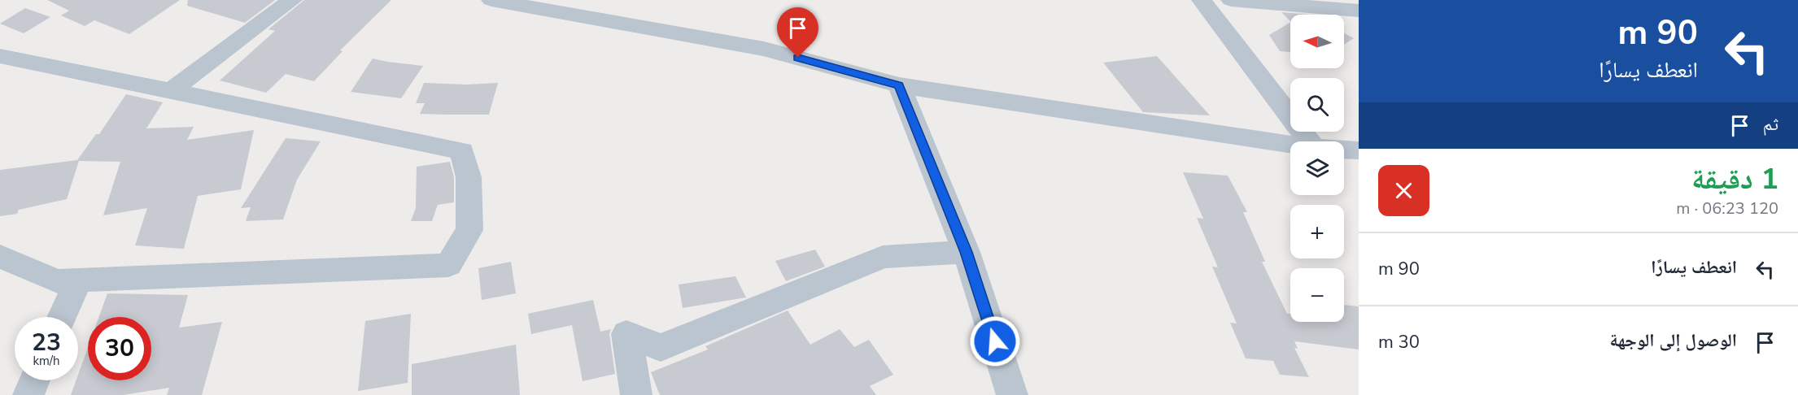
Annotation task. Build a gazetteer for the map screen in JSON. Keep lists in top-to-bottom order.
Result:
{
  "north": "left",
  "page": {
    "turn": ["90 m", "انعطف يسارًا"],
    "map_buttons": ["+", "−"],
    "then": "ثم",
    "heading": ["1 دقيقة", "120 m · 06:23"],
    "list": [
      {
        "name": "انعطف يسارًا",
        "value": "90 m"
      },
      {
        "name": "الوصول إلى الوجهة",
        "value": "30 m"
      }
    ],
    "speed": "23 km/h",
    "limit": "30"
  }
}
